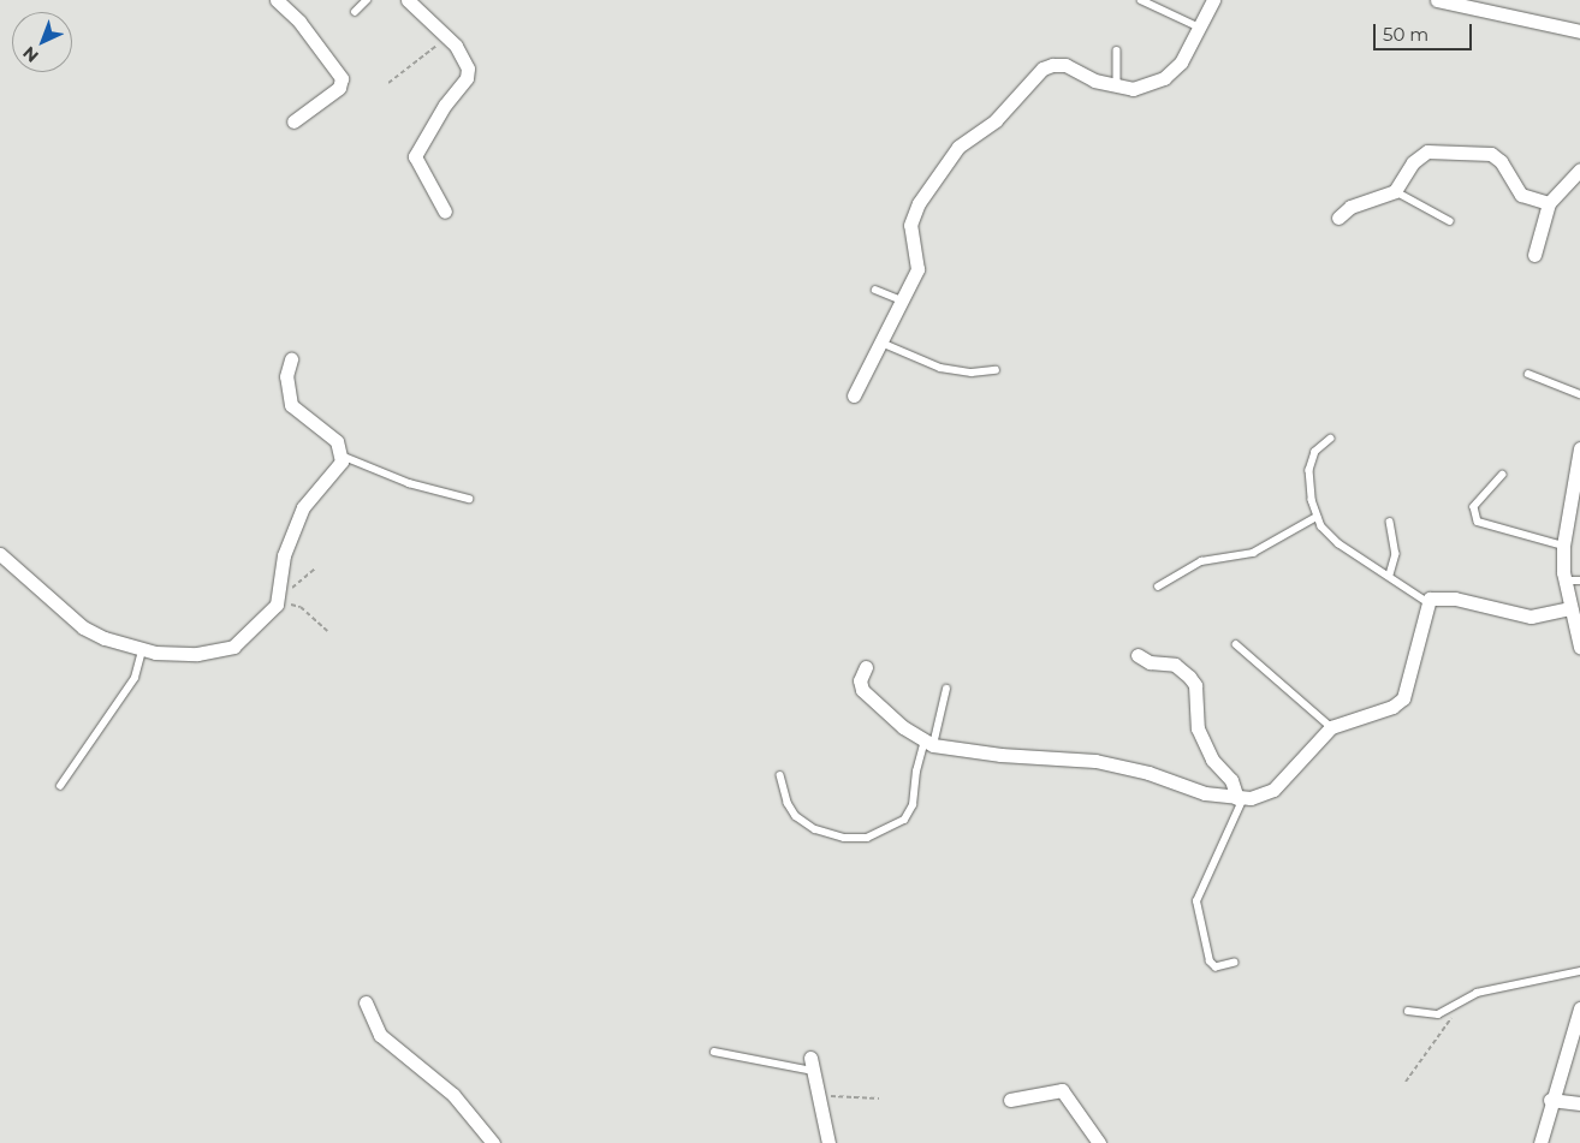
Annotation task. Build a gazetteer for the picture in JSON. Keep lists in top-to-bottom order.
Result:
{
  "scale_bar": "50 m",
  "north": "bottom left"
}
